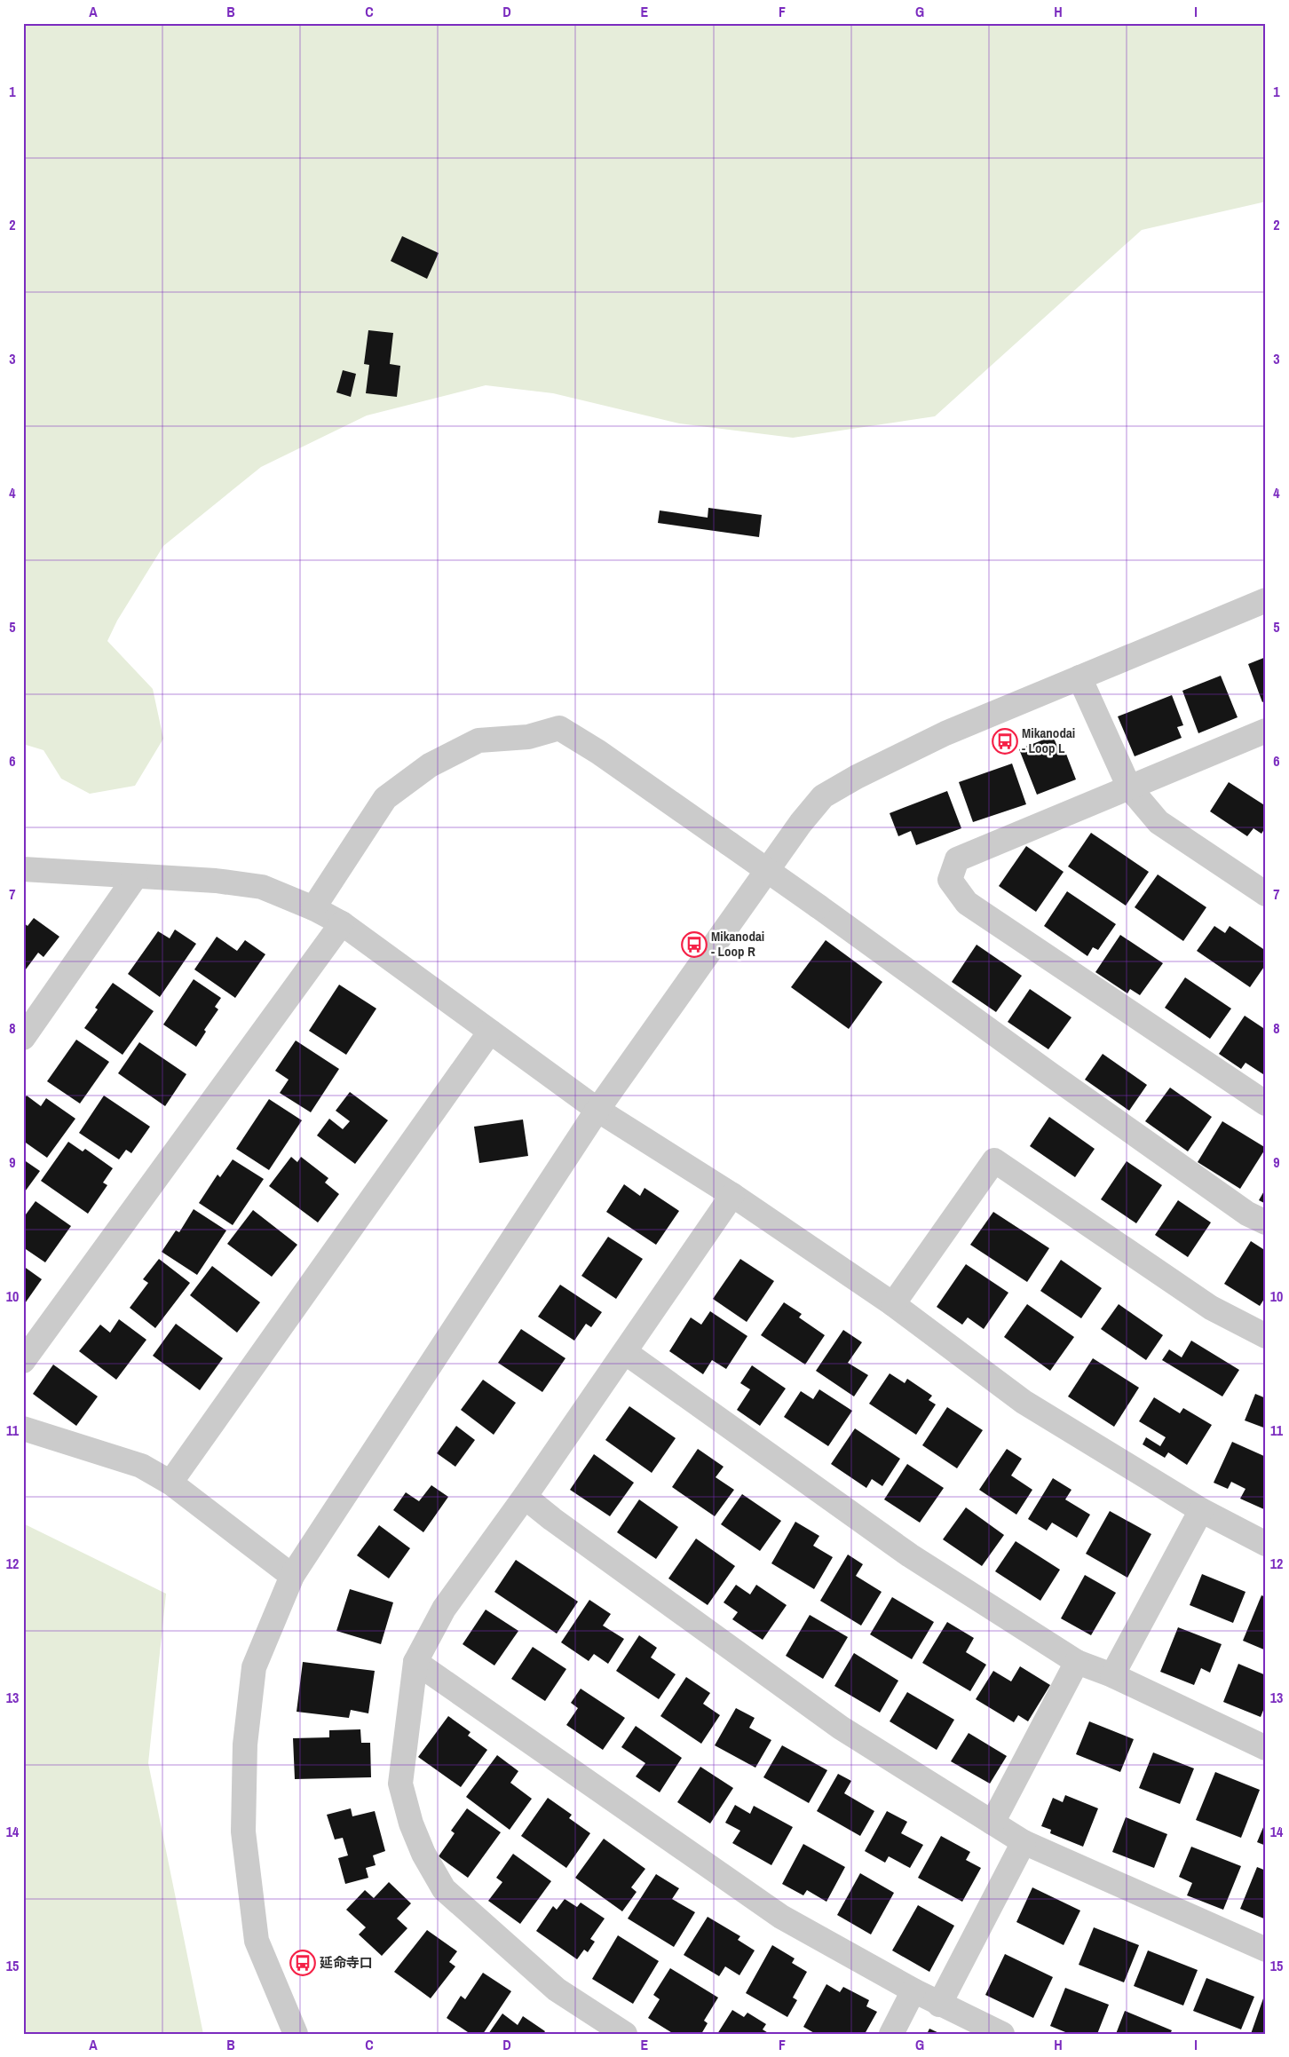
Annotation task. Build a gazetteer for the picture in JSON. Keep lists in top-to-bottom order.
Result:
{
  "places": {
    "bus stop": ["Mikanodai - Loop L", "Mikanodai - Loop R", "延命寺口"]
  },
  "grid": {
    "columns": [
      "A",
      "B",
      "C",
      "D",
      "E",
      "F",
      "G",
      "H",
      "I"
    ],
    "rows": [
      "1",
      "2",
      "3",
      "4",
      "5",
      "6",
      "7",
      "8",
      "9",
      "10",
      "11",
      "12",
      "13",
      "14",
      "15"
    ]
  }
}
